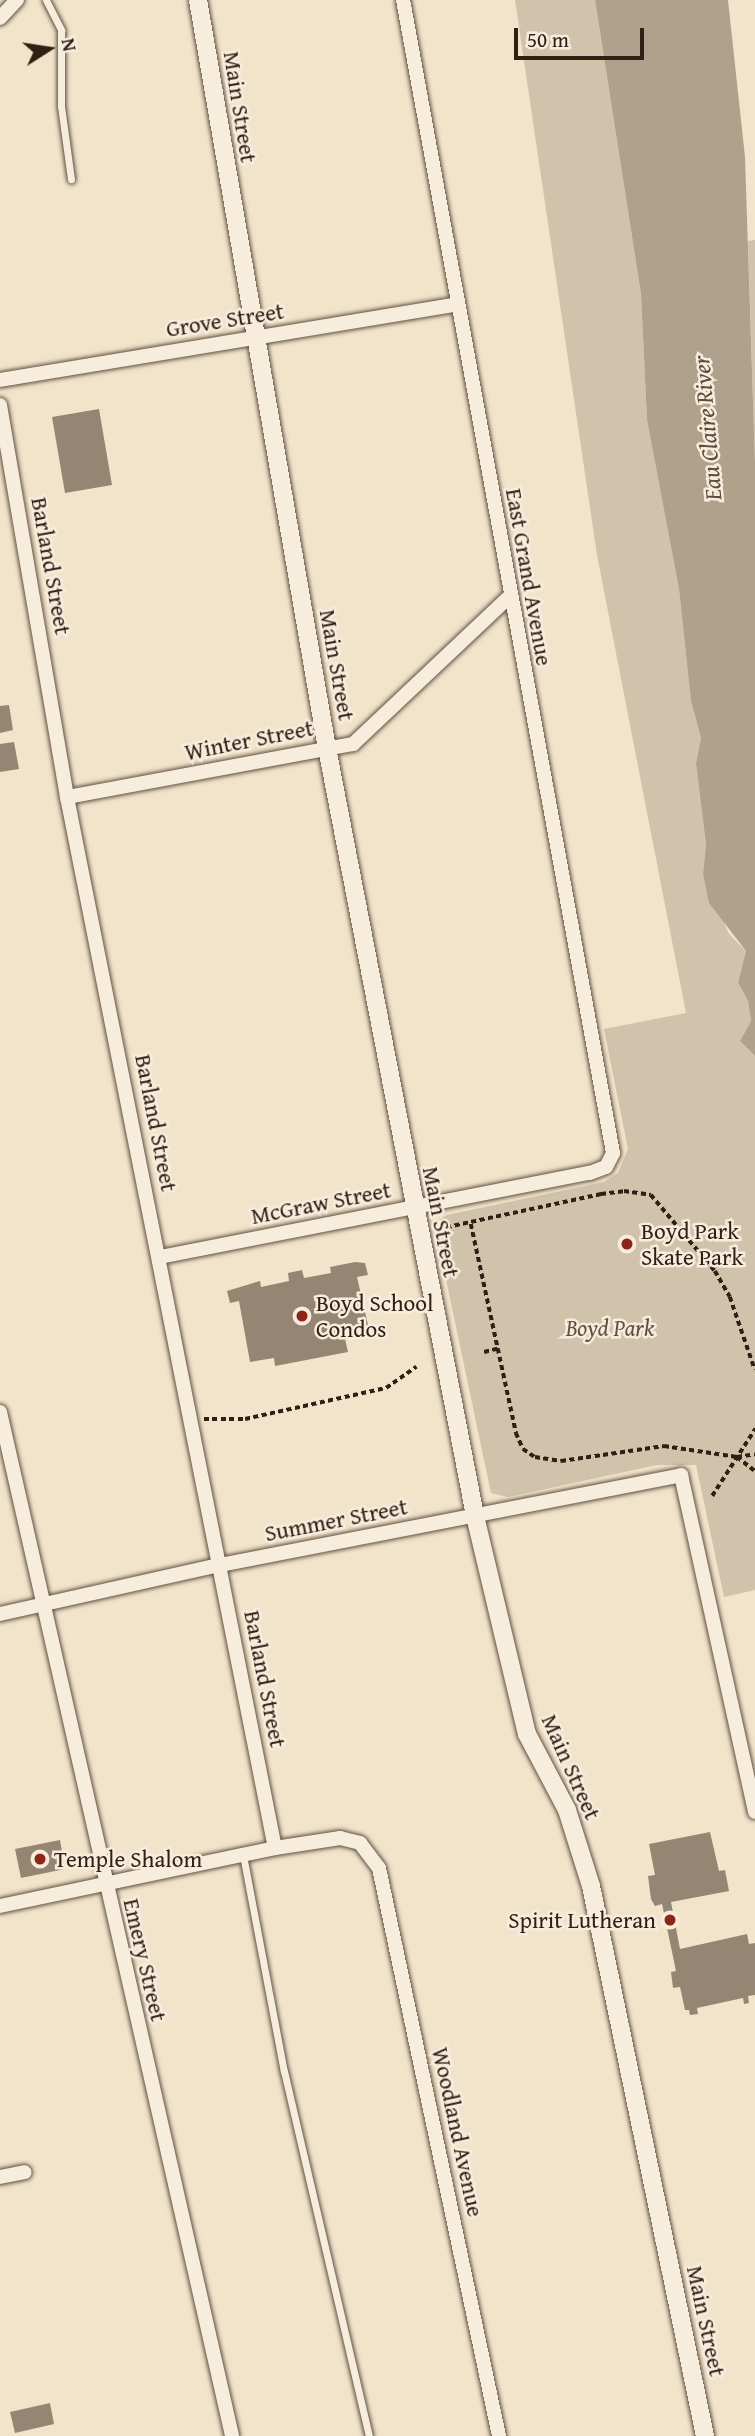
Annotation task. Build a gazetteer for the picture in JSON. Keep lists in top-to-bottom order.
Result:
{
  "streets": {
    "street": [
      "Main Street",
      "Grove Street",
      "Barland Street",
      "East Grand Avenue",
      "Winter Street",
      "McGraw Street",
      "Summer Street",
      "Emery Street",
      "Woodland Avenue"
    ]
  },
  "crossings": [
    ["Main Street", "Grove Street"],
    ["Main Street", "Winter Street"],
    ["Main Street", "McGraw Street"],
    ["Main Street", "Summer Street"],
    ["Grove Street", "East Grand Avenue"],
    ["Barland Street", "Winter Street"],
    ["Barland Street", "McGraw Street"],
    ["Barland Street", "Summer Street"],
    ["Barland Street", "Woodland Avenue"],
    ["East Grand Avenue", "Winter Street"],
    ["East Grand Avenue", "McGraw Street"],
    ["Summer Street", "Emery Street"]
  ],
  "water": ["Eau Claire River"],
  "parks": ["Boyd Park"],
  "places": [
    "Boyd Park Skate Park",
    "Boyd School Condos",
    "Temple Shalom",
    "Spirit Lutheran"
  ],
  "scale_bar": "50 m",
  "north": "right"
}
